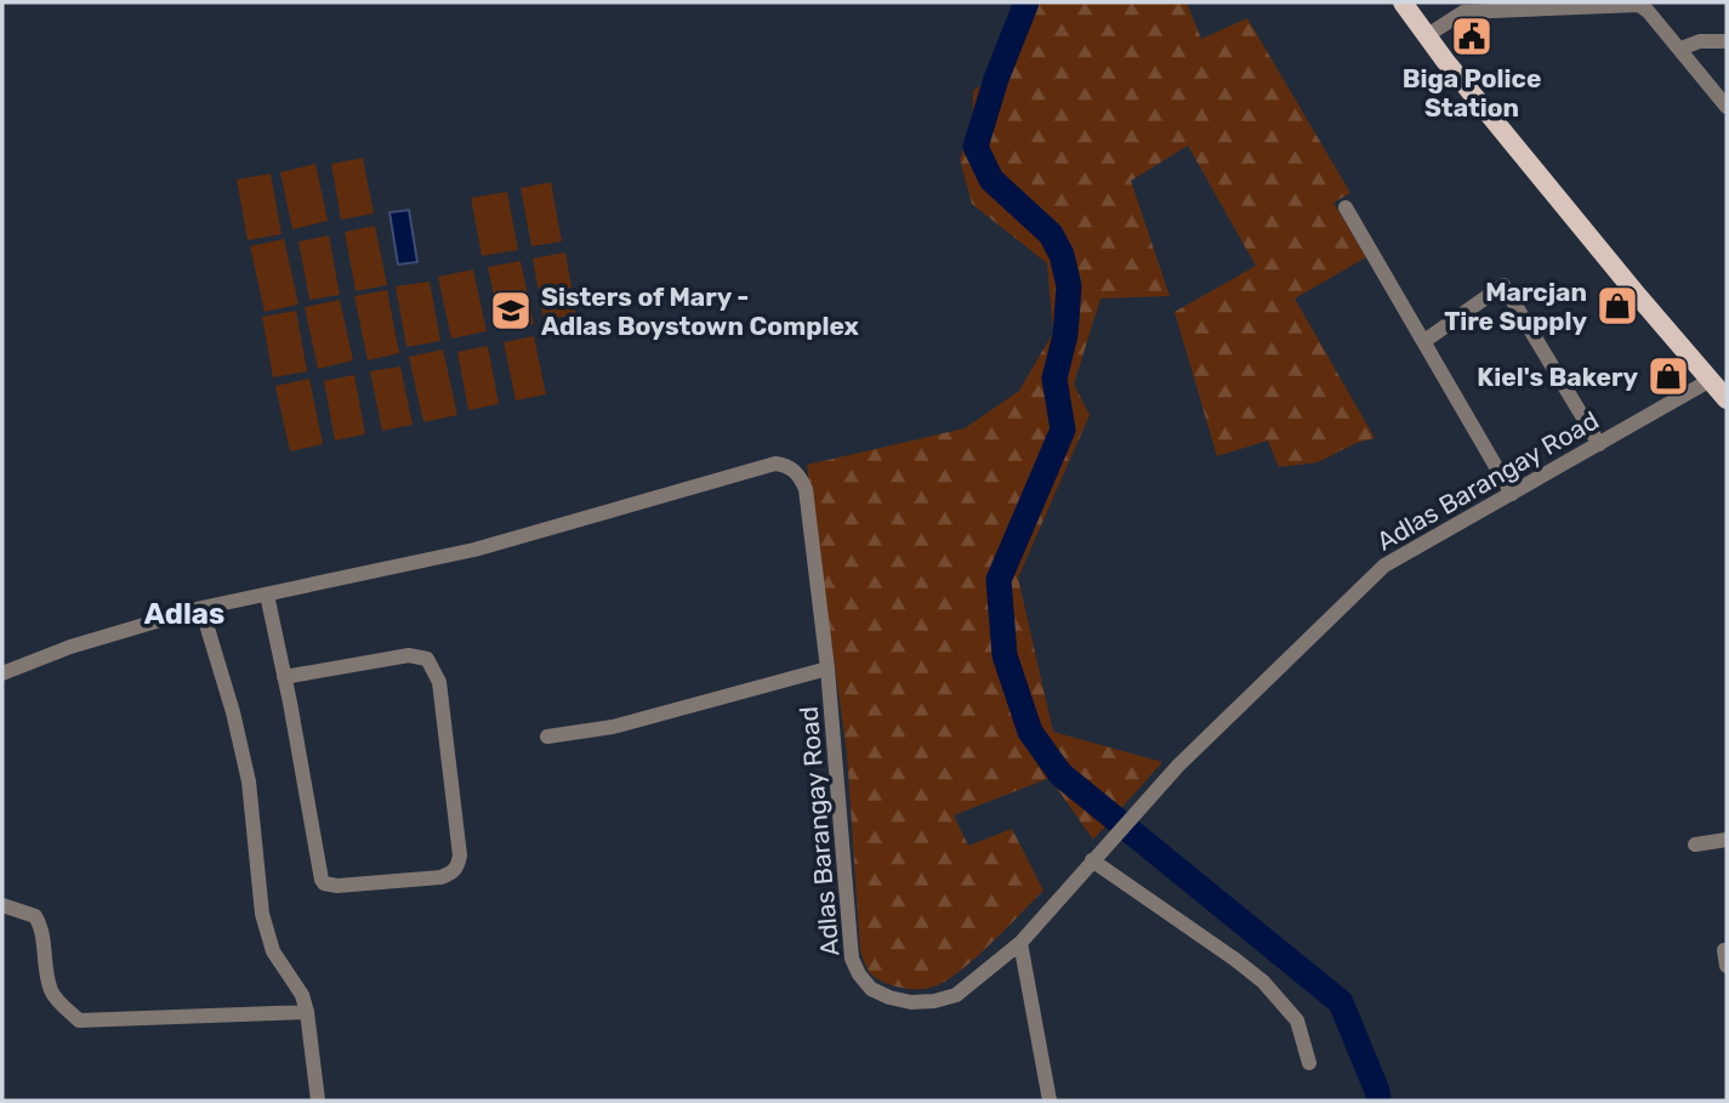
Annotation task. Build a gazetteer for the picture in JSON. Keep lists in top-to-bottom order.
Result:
{
  "streets": {
    "street": ["Adlas Barangay Road"]
  },
  "districts": ["Adlas"],
  "places": {
    "public building": ["Biga Police Station"],
    "shop": ["Marcjan Tire Supply", "Kiel's Bakery"],
    "school or university": ["Sisters of Mary - Adlas Boystown Complex"]
  }
}
